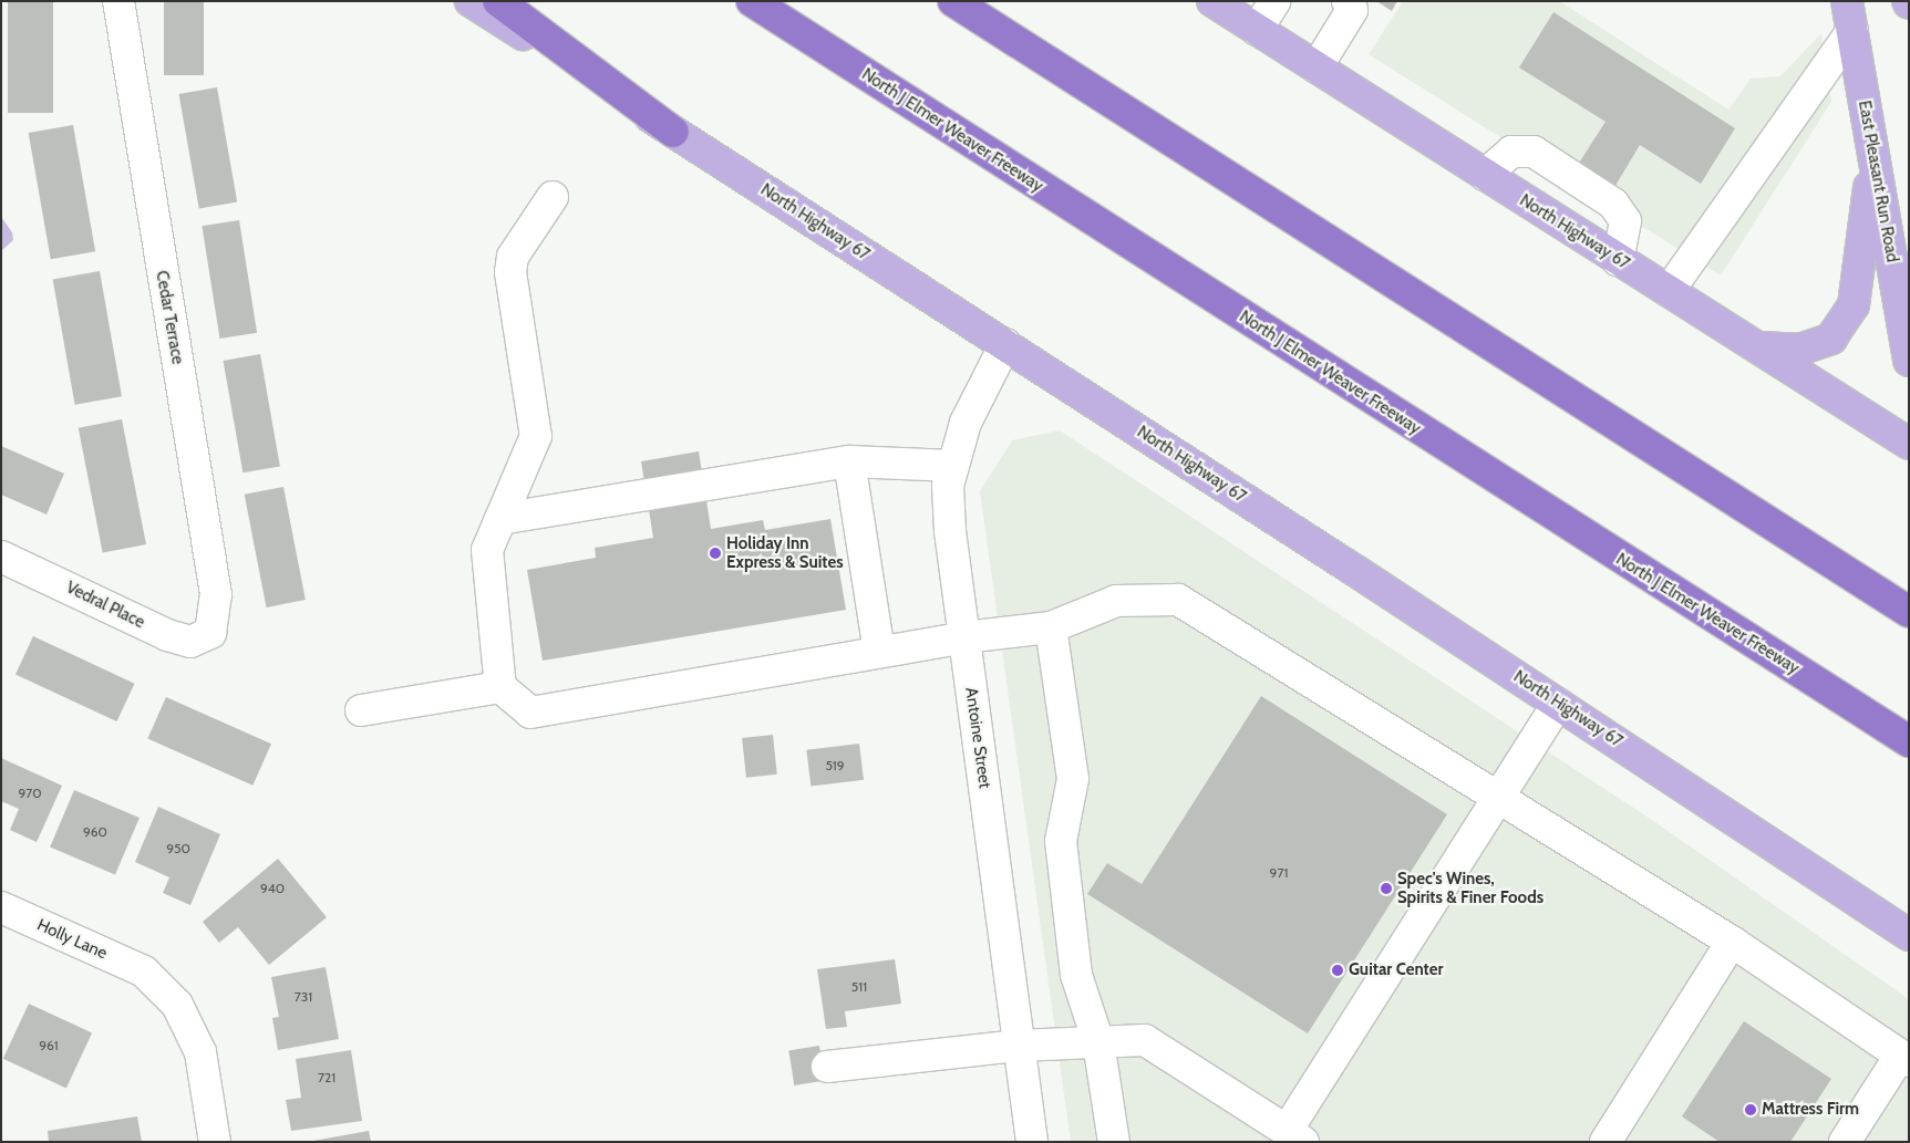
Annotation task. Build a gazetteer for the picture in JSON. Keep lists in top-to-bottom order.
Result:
{
  "streets": {
    "highway": ["North J Elmer Weaver Freeway"],
    "main road": ["East Pleasant Run Road", "North Highway 67"],
    "street": [
      "Cedar Terrace",
      "Vedral Place",
      "Antoine Street",
      "Holly Lane"
    ]
  },
  "crossings": [
    ["North Highway 67", "Antoine Street"],
    ["Cedar Terrace", "Vedral Place"]
  ],
  "places": [
    "Holiday Inn Express & Suites",
    "Spec's Wines, Spirits & Finer Foods",
    "Guitar Center",
    "Mattress Firm"
  ],
  "house_numbers": [
    "519",
    "970",
    "960",
    "950",
    "971",
    "940",
    "511",
    "731",
    "961",
    "721"
  ]
}
